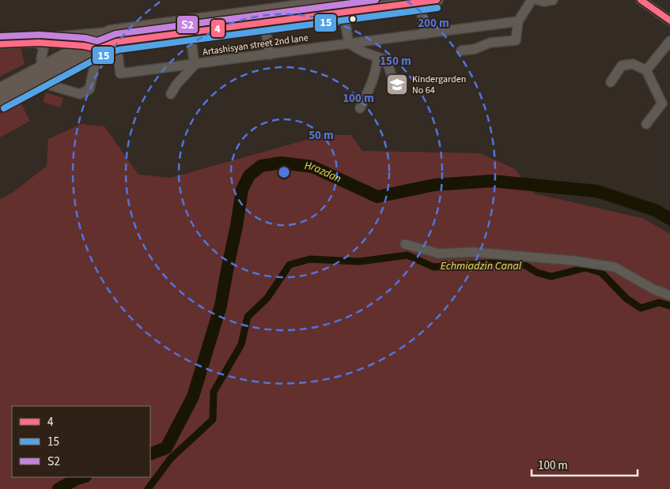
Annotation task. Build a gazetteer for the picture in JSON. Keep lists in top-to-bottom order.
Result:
{
  "streets": {
    "street": ["Artashisyan street 2nd lane"]
  },
  "water": ["Hrazdan", "Echmiadzin Canal"],
  "places": {
    "school or university": ["Kindergarden No 64"]
  },
  "lines": ["transit line 4", "transit line Տ2", "transit line 15"],
  "legend": ["4", "15", "Տ2"],
  "scale_bar": "100 m",
  "rings": [
    "200 m",
    "150 m",
    "100 m",
    "50 m"
  ]
}
